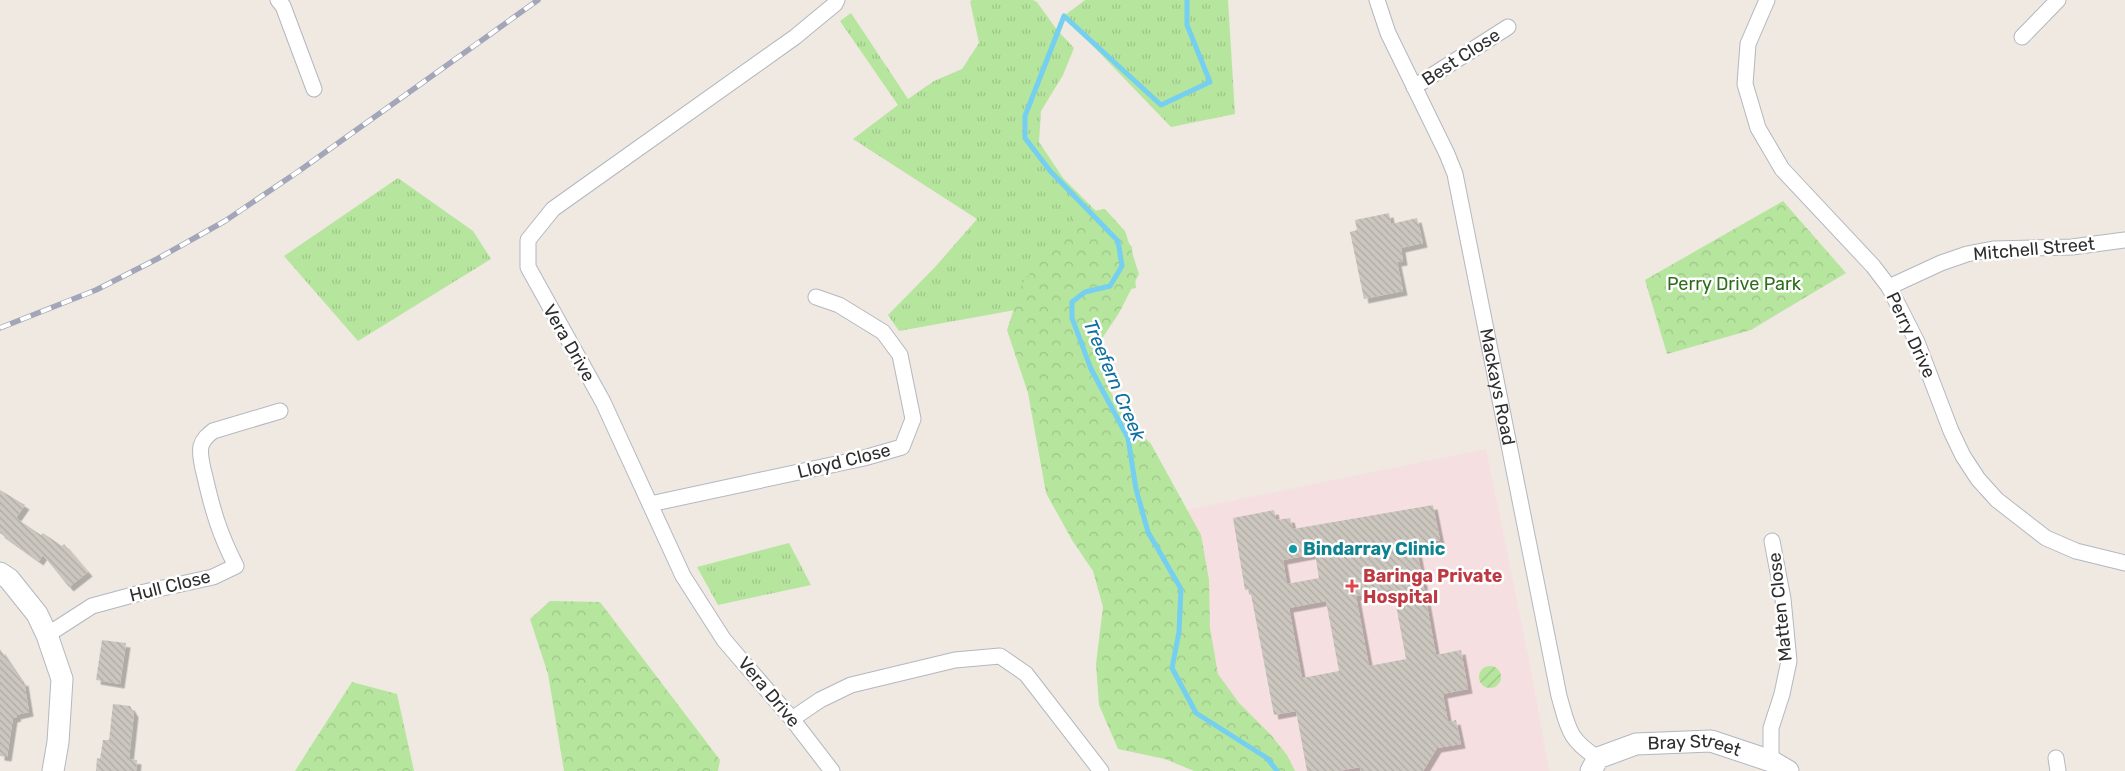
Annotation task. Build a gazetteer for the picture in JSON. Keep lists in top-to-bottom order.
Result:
{
  "streets": {
    "street": [
      "Best Close",
      "Mitchell Street",
      "Perry Drive",
      "Vera Drive",
      "Mackays Road",
      "Lloyd Close",
      "Hull Close",
      "Matten Close",
      "Bray Street"
    ]
  },
  "crossings": [
    ["Best Close", "Mackays Road"],
    ["Mitchell Street", "Perry Drive"],
    ["Vera Drive", "Lloyd Close"],
    ["Mackays Road", "Bray Street"],
    ["Matten Close", "Bray Street"]
  ],
  "water": ["Treefern Creek"],
  "parks": ["Perry Drive Park"],
  "places": {
    "other": ["Bindarray Clinic"],
    "health": ["Baringa Private Hospital"]
  }
}
